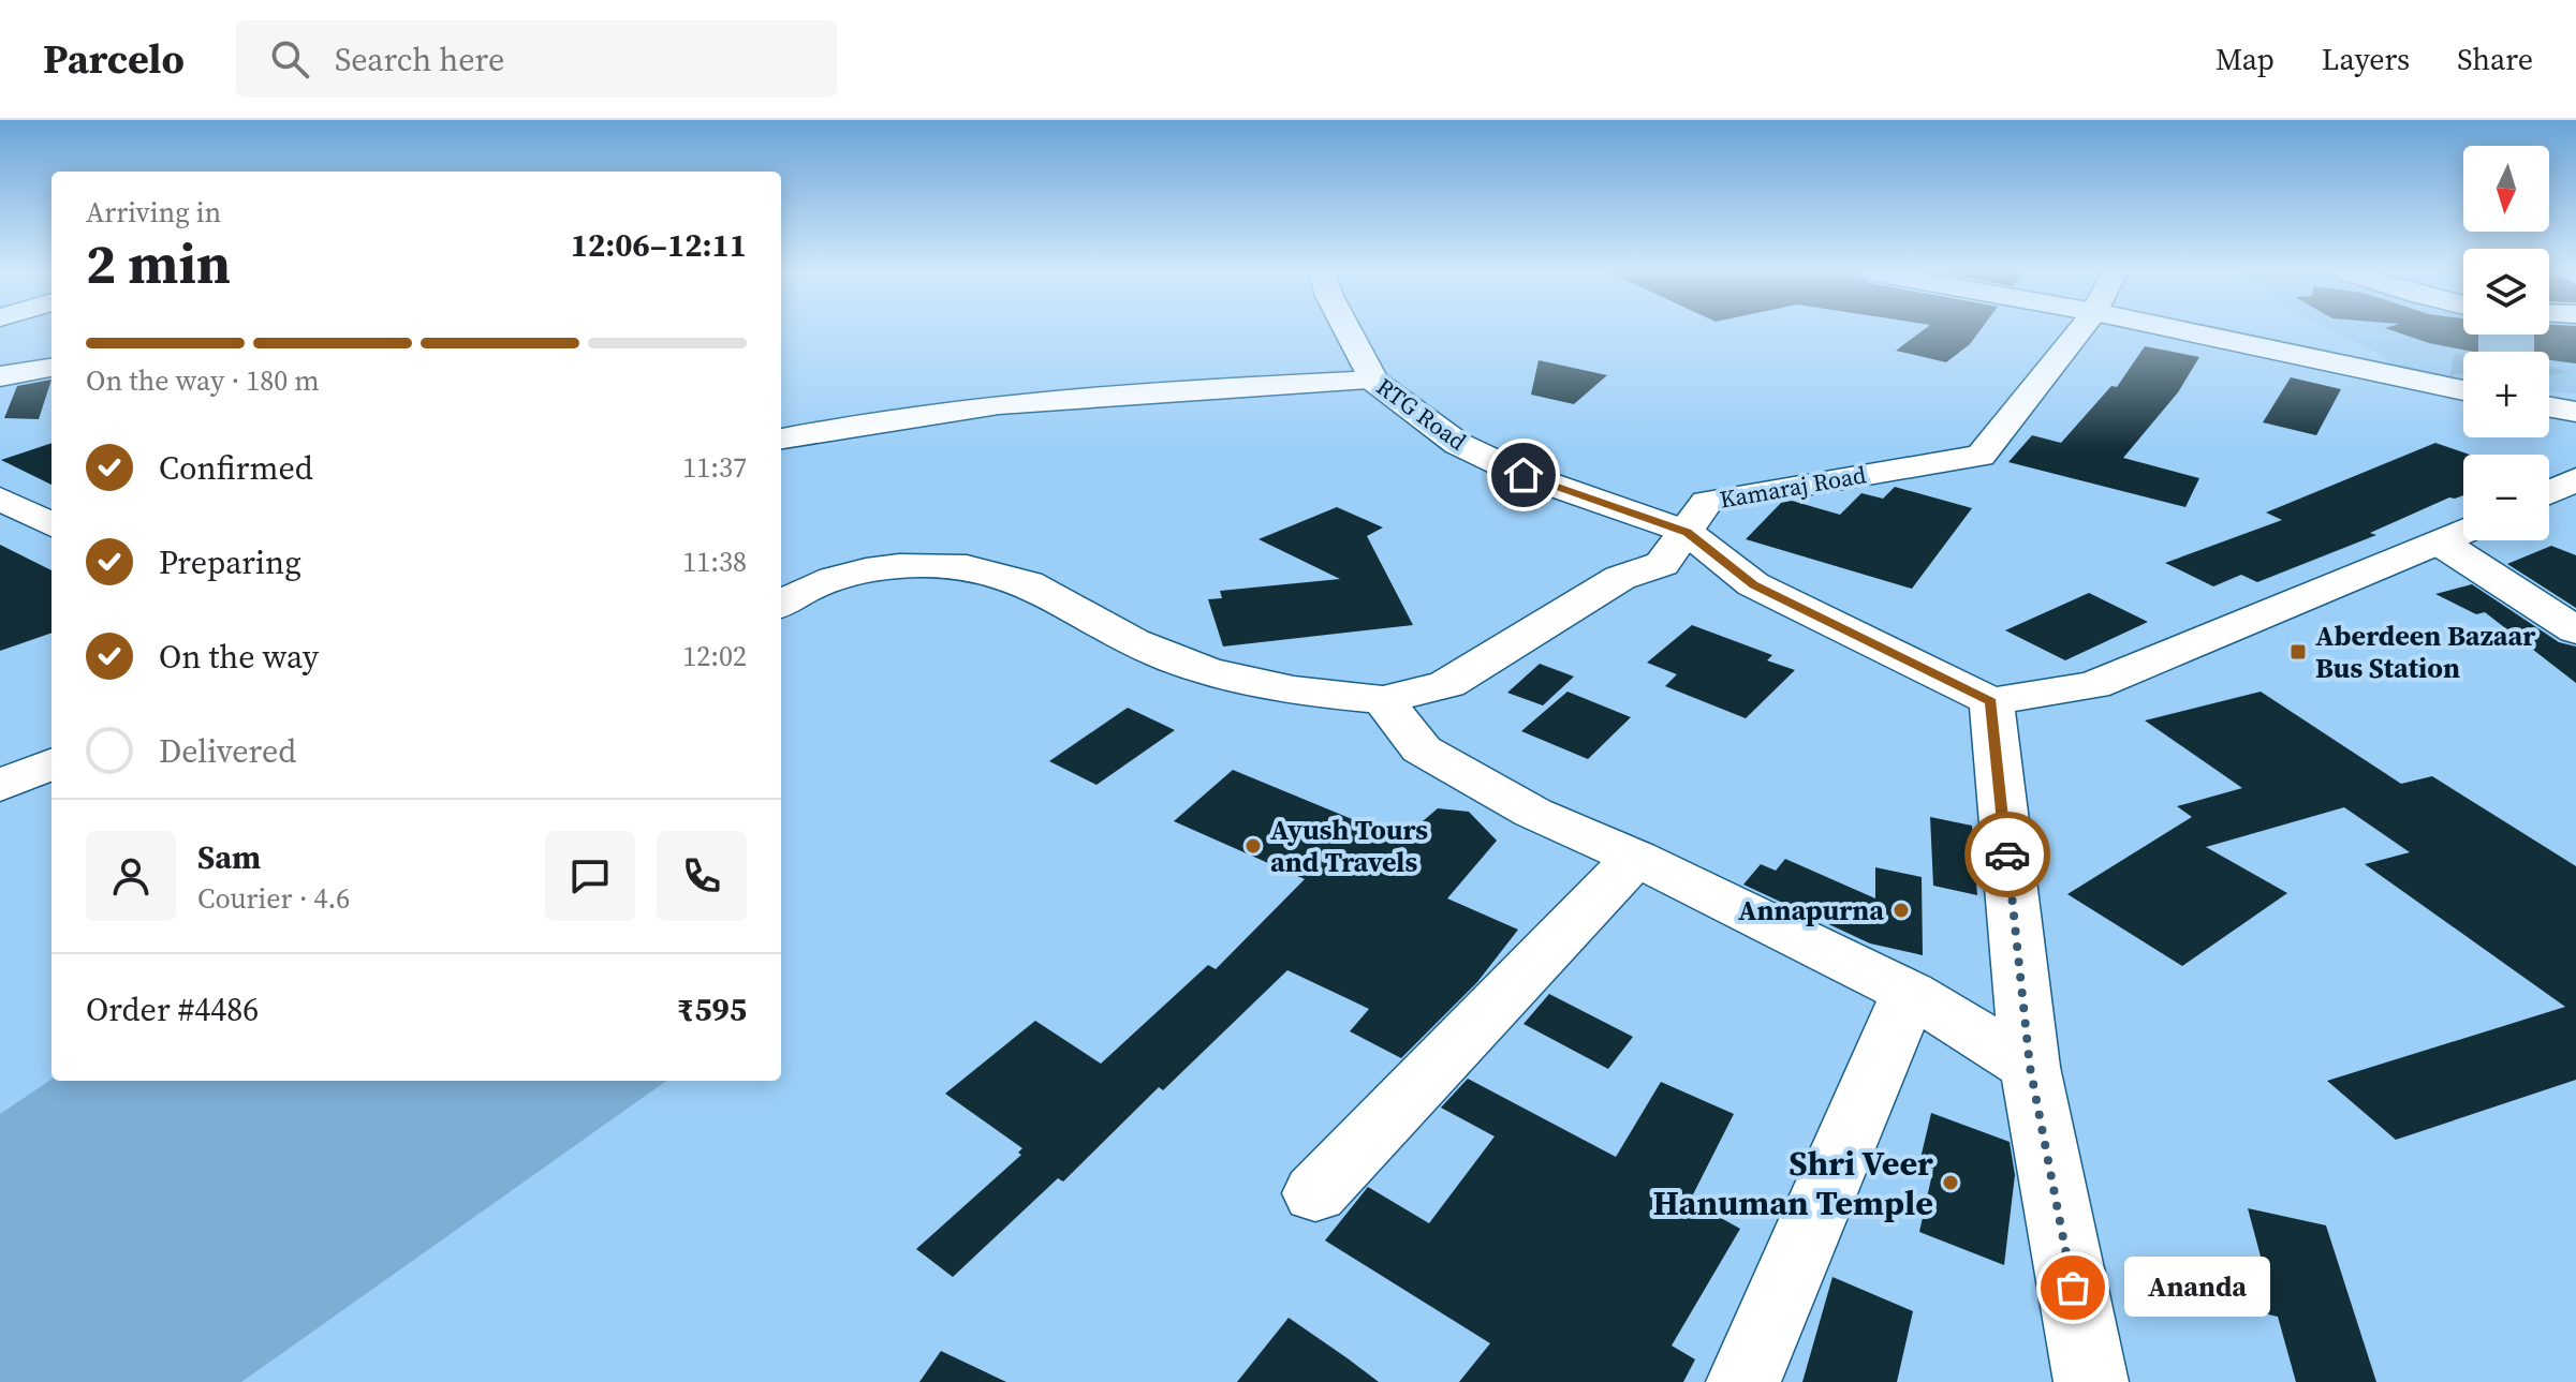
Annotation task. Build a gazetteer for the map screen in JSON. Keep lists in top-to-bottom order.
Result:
{
  "streets": {
    "street": ["RTG Road", "Kamaraj Road"]
  },
  "crossings": [
    ["RTG Road", "Kamaraj Road"]
  ],
  "places": {
    "transit": ["Aberdeen Bazaar Bus Station"],
    "other": [
      "Ayush Tours and Travels",
      "Annapurna",
      "Shri Veer Hanuman Temple",
      "Ananda"
    ]
  },
  "north": "bottom",
  "page": {
    "header": "Parcelo",
    "search": "Search here",
    "nav": ["Map", "Layers", "Share"],
    "map_buttons": ["+", "−"],
    "heading": ["2 min", "Arriving in", "12:06–12:11"],
    "panel": [
      "Sam",
      "Courier · 4.6",
      "Order #4486",
      "₹595"
    ],
    "bar": "On the way · 180 m",
    "list": [
      ["Confirmed", "11:37"],
      ["Preparing", "11:38"],
      ["On the way", "12:02"],
      "Delivered"
    ],
    "bubble": "Ananda"
  }
}
